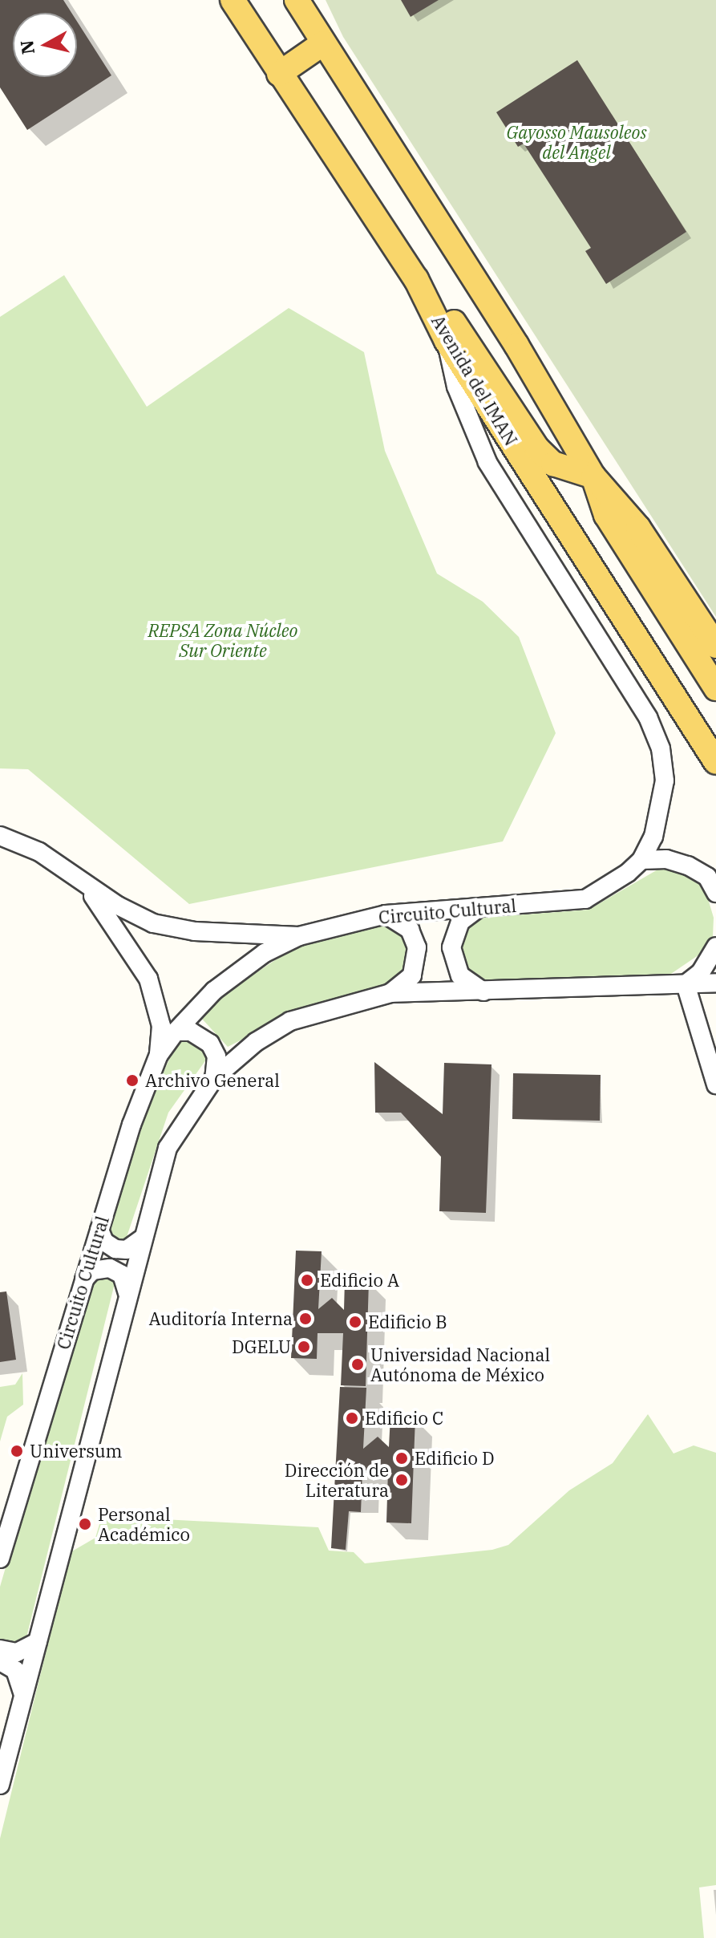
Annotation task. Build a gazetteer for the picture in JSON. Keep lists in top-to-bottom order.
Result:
{
  "streets": {
    "main road": ["Avenida del IMAN"],
    "street": ["Circuito Cultural"]
  },
  "crossings": [
    ["Avenida del IMAN", "Circuito Cultural"]
  ],
  "parks": ["Gayosso Mausoleos del Angel", "REPSA Zona Núcleo Sur Oriente"],
  "places": [
    "Archivo General",
    "Edificio A",
    "Auditoría Interna",
    "Edificio B",
    "DGELU",
    "Universidad Nacional Autónoma de México",
    "Edificio C",
    "Universum",
    "Edificio D",
    "Dirección de Literatura",
    "Personal Académico"
  ],
  "north": "left"
}
